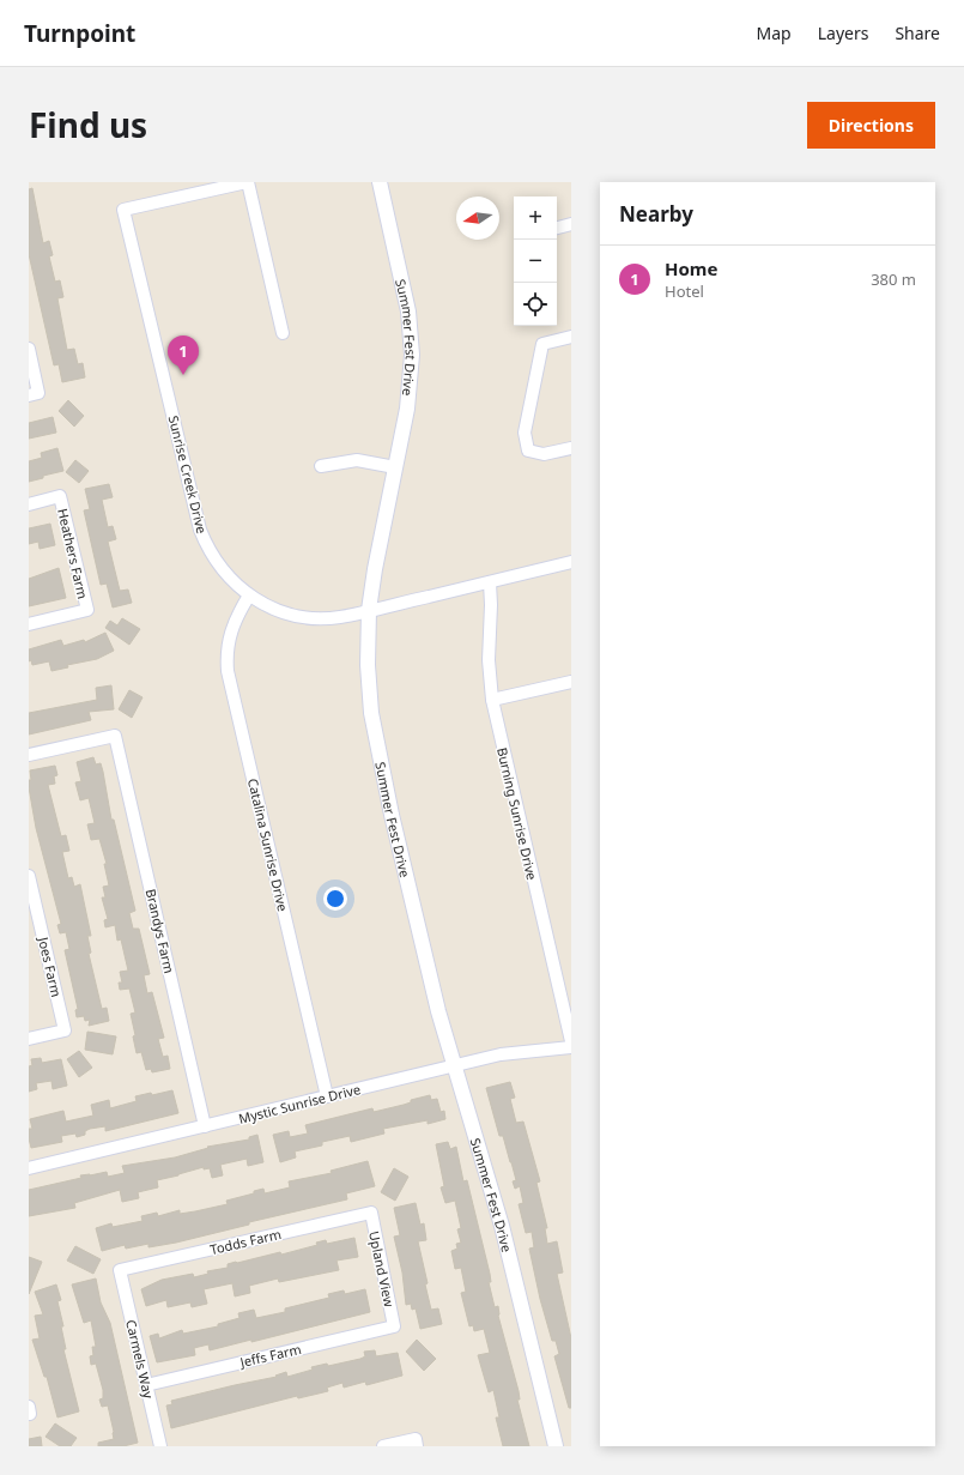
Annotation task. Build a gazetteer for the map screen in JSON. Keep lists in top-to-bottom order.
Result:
{
  "streets": {
    "street": [
      "Summer Fest Drive",
      "Sunrise Creek Drive",
      "Heathers Farm",
      "Burning Sunrise Drive",
      "Catalina Sunrise Drive",
      "Brandys Farm",
      "Joes Farm",
      "Mystic Sunrise Drive",
      "Todds Farm",
      "Upland View",
      "Jeffs Farm",
      "Carmels Way"
    ]
  },
  "crossings": [
    ["Summer Fest Drive", "Sunrise Creek Drive"],
    ["Summer Fest Drive", "Mystic Sunrise Drive"],
    ["Sunrise Creek Drive", "Burning Sunrise Drive"],
    ["Sunrise Creek Drive", "Catalina Sunrise Drive"],
    ["Catalina Sunrise Drive", "Mystic Sunrise Drive"],
    ["Brandys Farm", "Mystic Sunrise Drive"],
    ["Todds Farm", "Upland View"],
    ["Todds Farm", "Carmels Way"],
    ["Upland View", "Jeffs Farm"],
    ["Jeffs Farm", "Carmels Way"]
  ],
  "north": "left",
  "page": {
    "header": "Turnpoint",
    "nav": ["Map", "Layers", "Share"],
    "title": "Find us",
    "buttons": "Directions",
    "heading": "Nearby",
    "map_buttons": ["+", "−"],
    "list": [
      {
        "mark": "1",
        "name": "Home",
        "note": "Hotel",
        "value": "380 m"
      }
    ],
    "pins": "1"
  }
}
